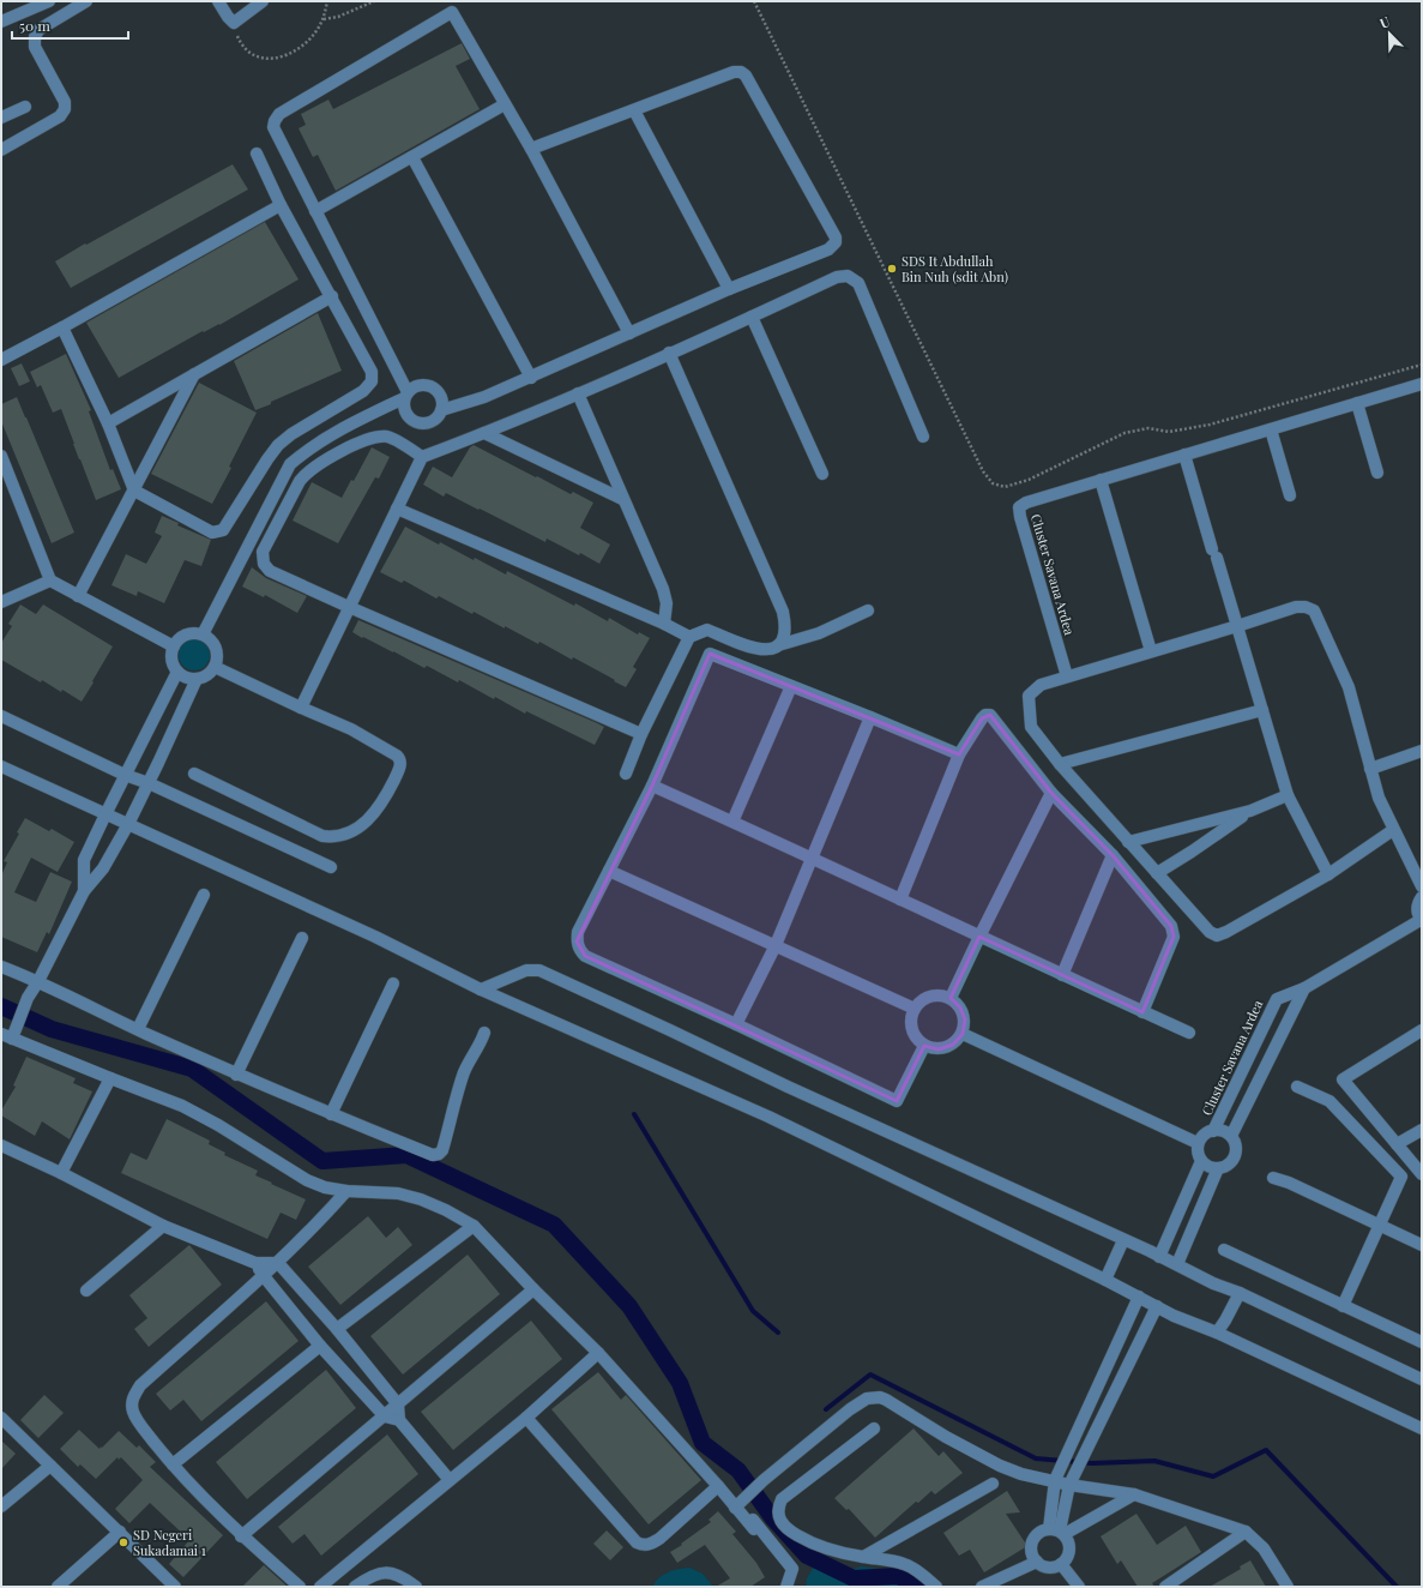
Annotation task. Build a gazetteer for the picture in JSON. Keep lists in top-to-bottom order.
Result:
{
  "streets": {
    "street": ["Cluster Savana Ardea"]
  },
  "places": ["SDS It Abdullah Bin Nuh (sdit Abn)", "SD Negeri Sukadamai 1"],
  "scale_bar": "50 m",
  "north": "top left"
}
